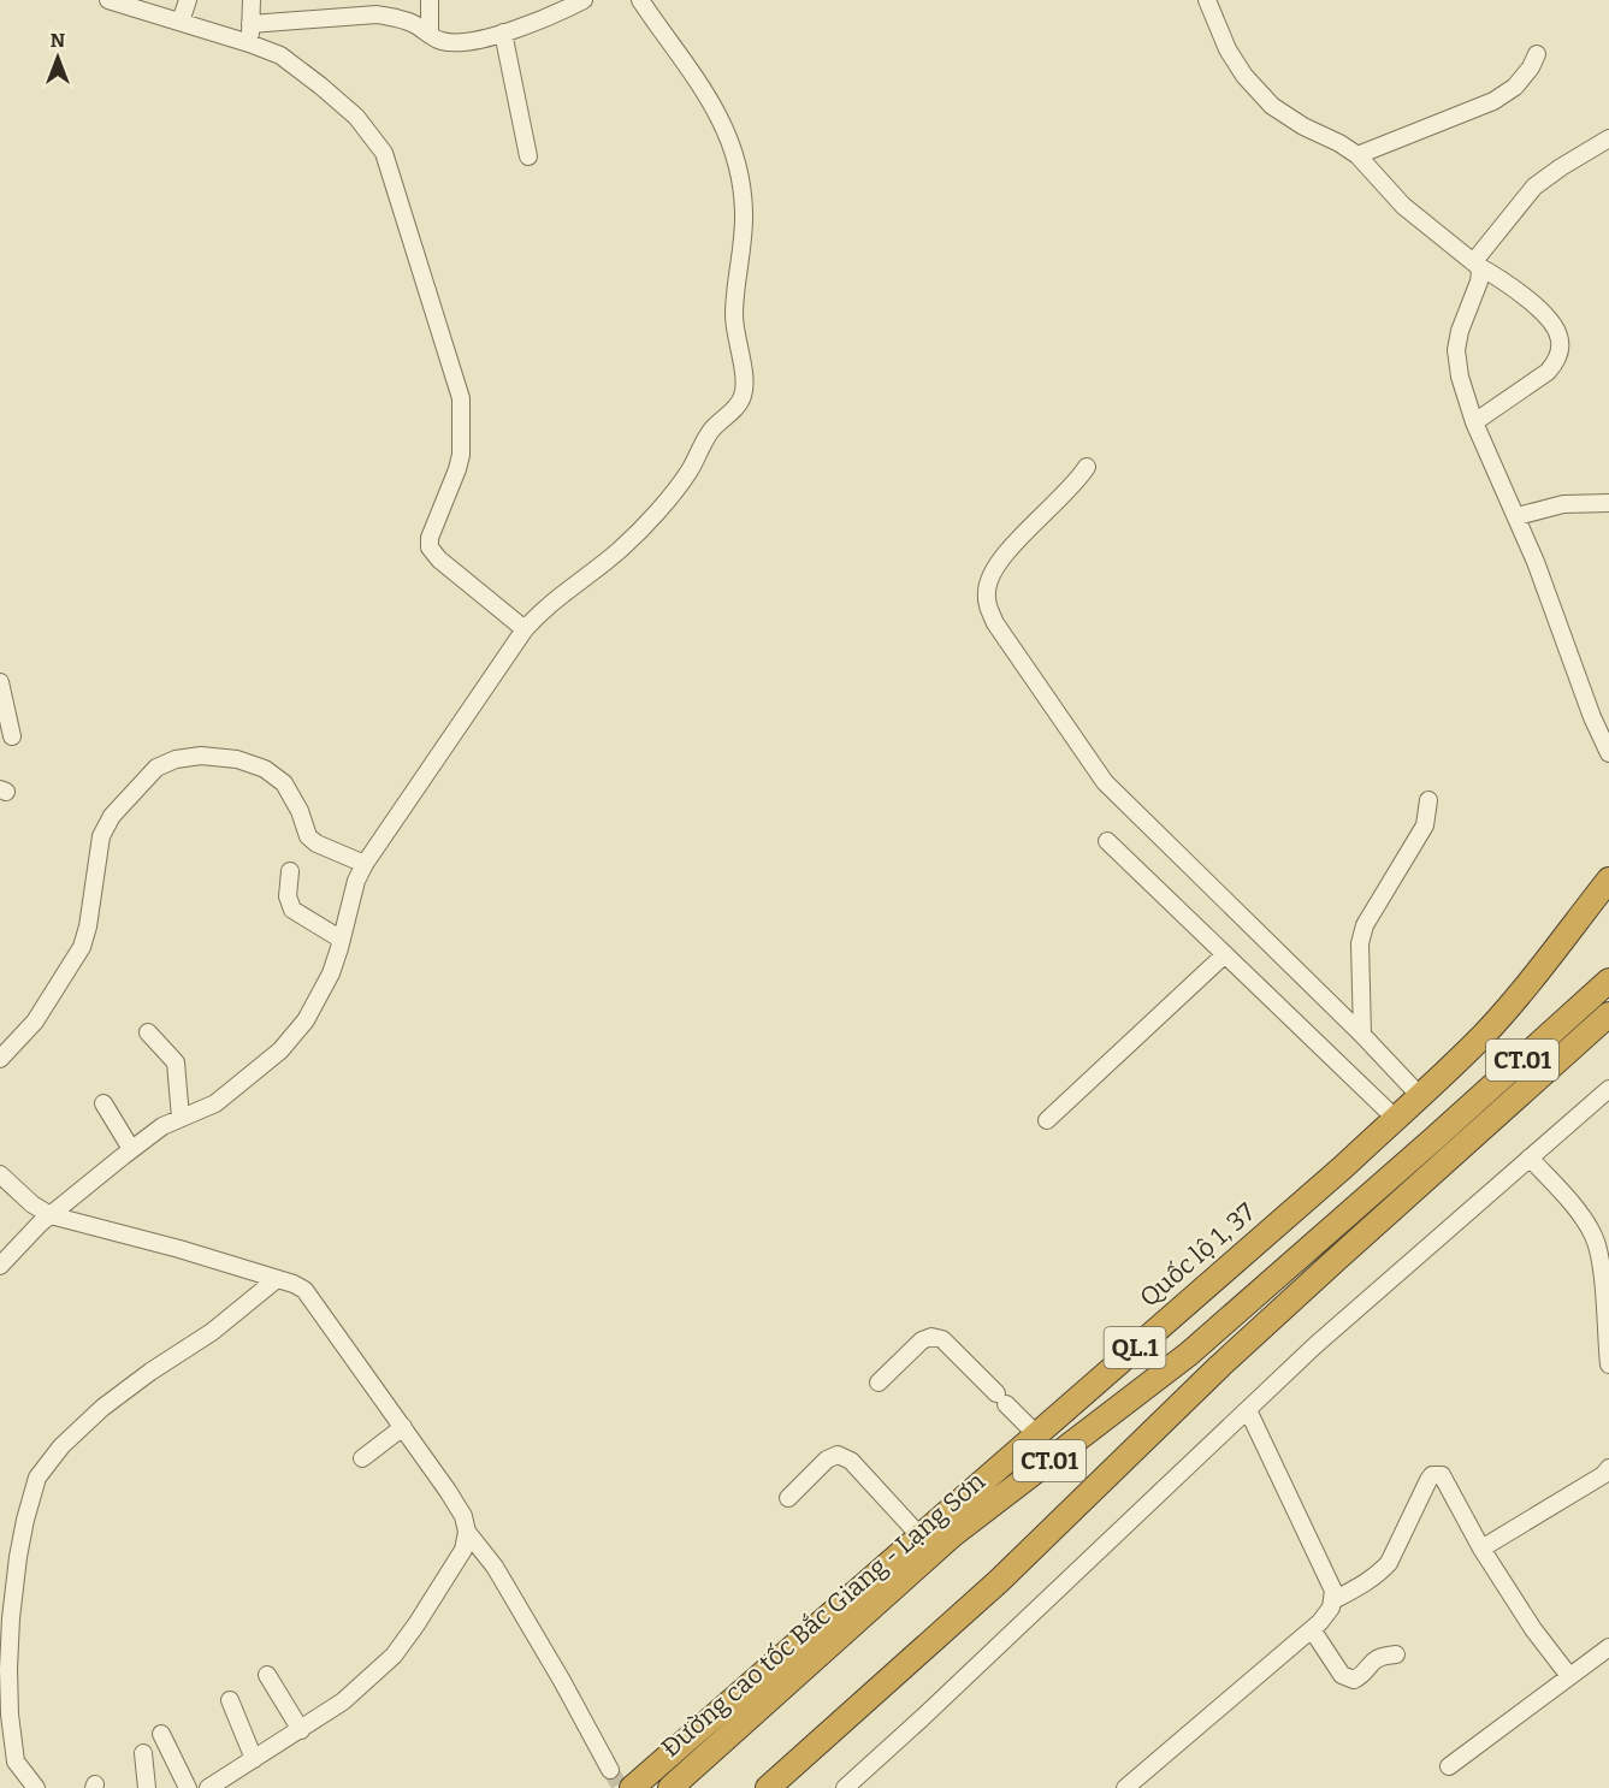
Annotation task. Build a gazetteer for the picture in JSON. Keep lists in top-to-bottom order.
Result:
{
  "streets": {
    "highway": [
      "CT.01",
      "Quốc lộ 1, 37",
      "QL.1",
      "Đường cao tốc Bắc Giang - Lạng Sơn"
    ]
  },
  "north": "top"
}
